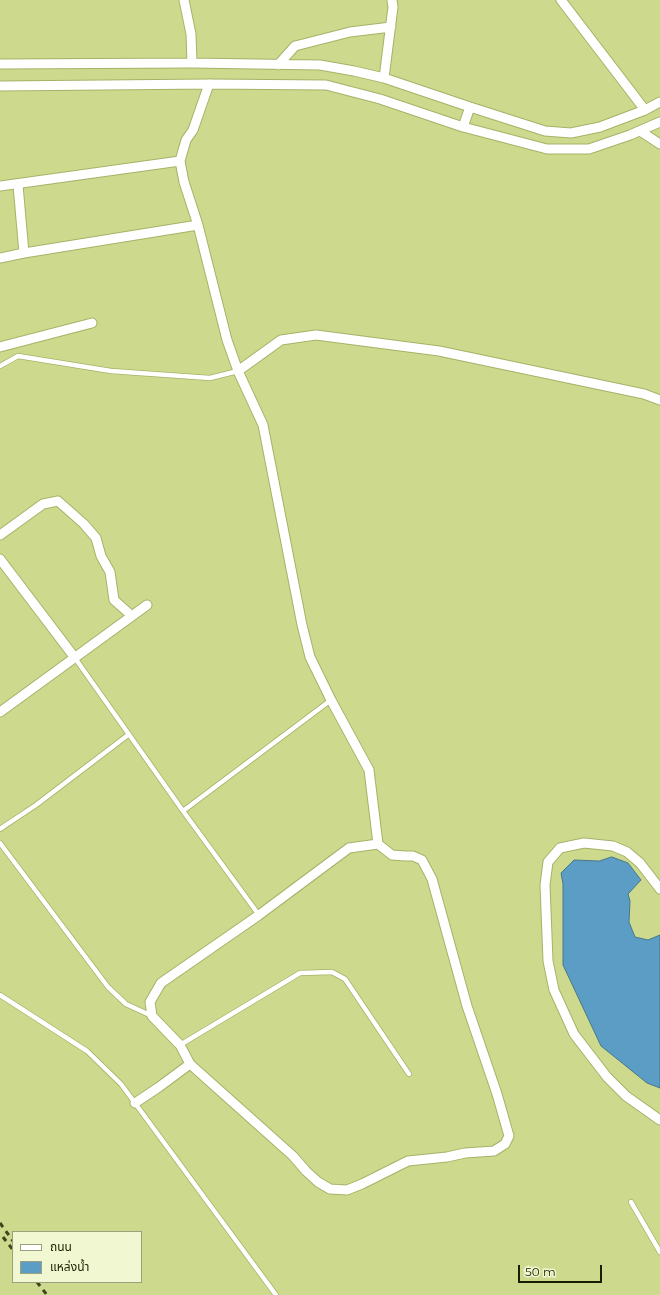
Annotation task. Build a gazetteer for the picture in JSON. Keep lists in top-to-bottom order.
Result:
{
  "legend": ["ถนน", "แหล่งน้ำ"],
  "scale_bar": "50 m"
}
